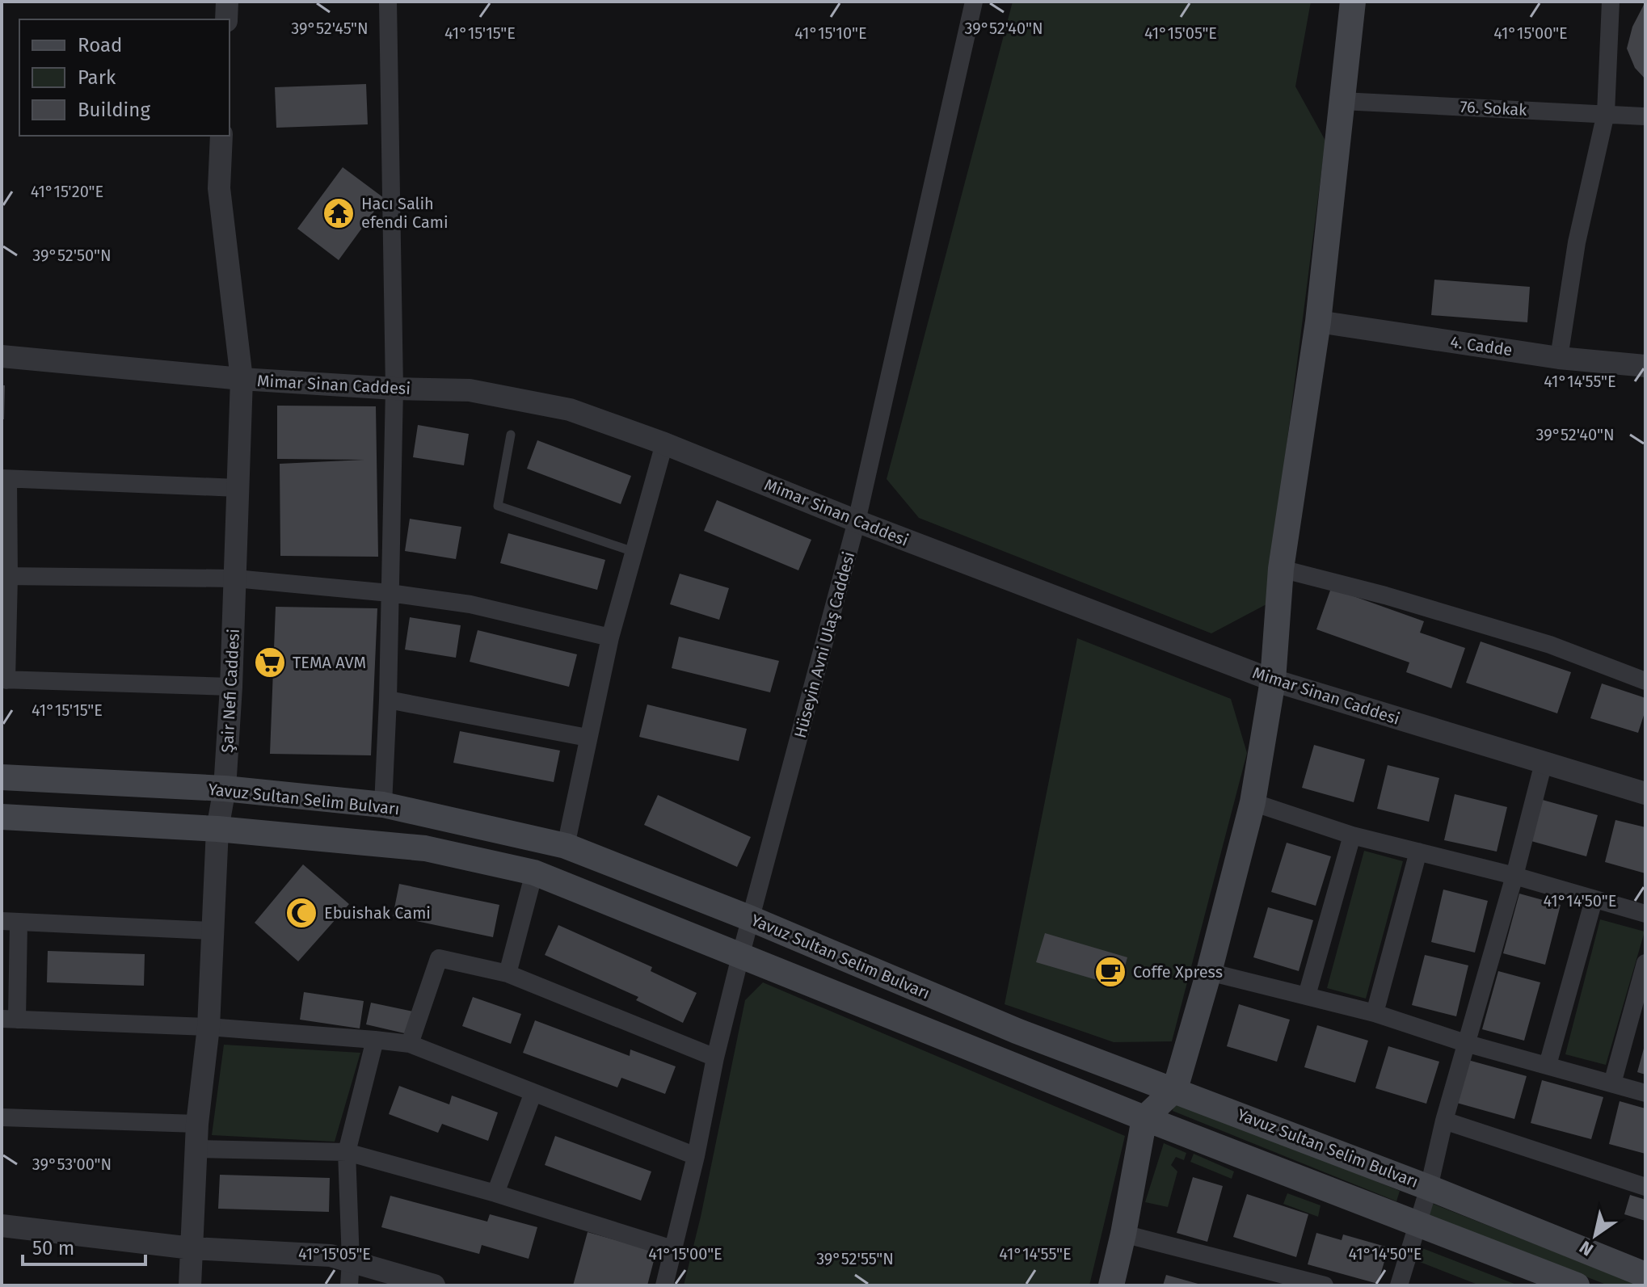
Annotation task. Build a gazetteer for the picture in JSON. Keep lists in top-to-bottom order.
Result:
{
  "streets": {
    "main road": ["Yavuz Sultan Selim Bulvarı"],
    "street": [
      "76. Sokak",
      "4. Cadde",
      "Mimar Sinan Caddesi",
      "Hüseyin Avni Ulaş Caddesi",
      "Şair Nefi Caddesi"
    ]
  },
  "crossings": [
    ["Mimar Sinan Caddesi", "Hüseyin Avni Ulaş Caddesi"],
    ["Mimar Sinan Caddesi", "Şair Nefi Caddesi"],
    ["Hüseyin Avni Ulaş Caddesi", "Yavuz Sultan Selim Bulvarı"],
    ["Şair Nefi Caddesi", "Yavuz Sultan Selim Bulvarı"]
  ],
  "places": {
    "temple": ["Hacı Salih efendi Cami"],
    "supermarket": ["TEMA AVM"],
    "mosque": ["Ebuishak Cami"],
    "cafe": ["Coffe Xpress"]
  },
  "legend": ["Road", "Park", "Building"],
  "scale_bar": "50 m",
  "north": "bottom left",
  "coordinates": [
    "39°52'45\"N",
    "39°52'40\"N",
    "41°15'15\"E",
    "41°15'10\"E",
    "41°15'05\"E",
    "41°15'00\"E",
    "41°15'20\"E",
    "39°52'50\"N",
    "41°14'55\"E",
    "41°14'50\"E",
    "39°53'00\"N",
    "39°52'55\"N"
  ]
}
